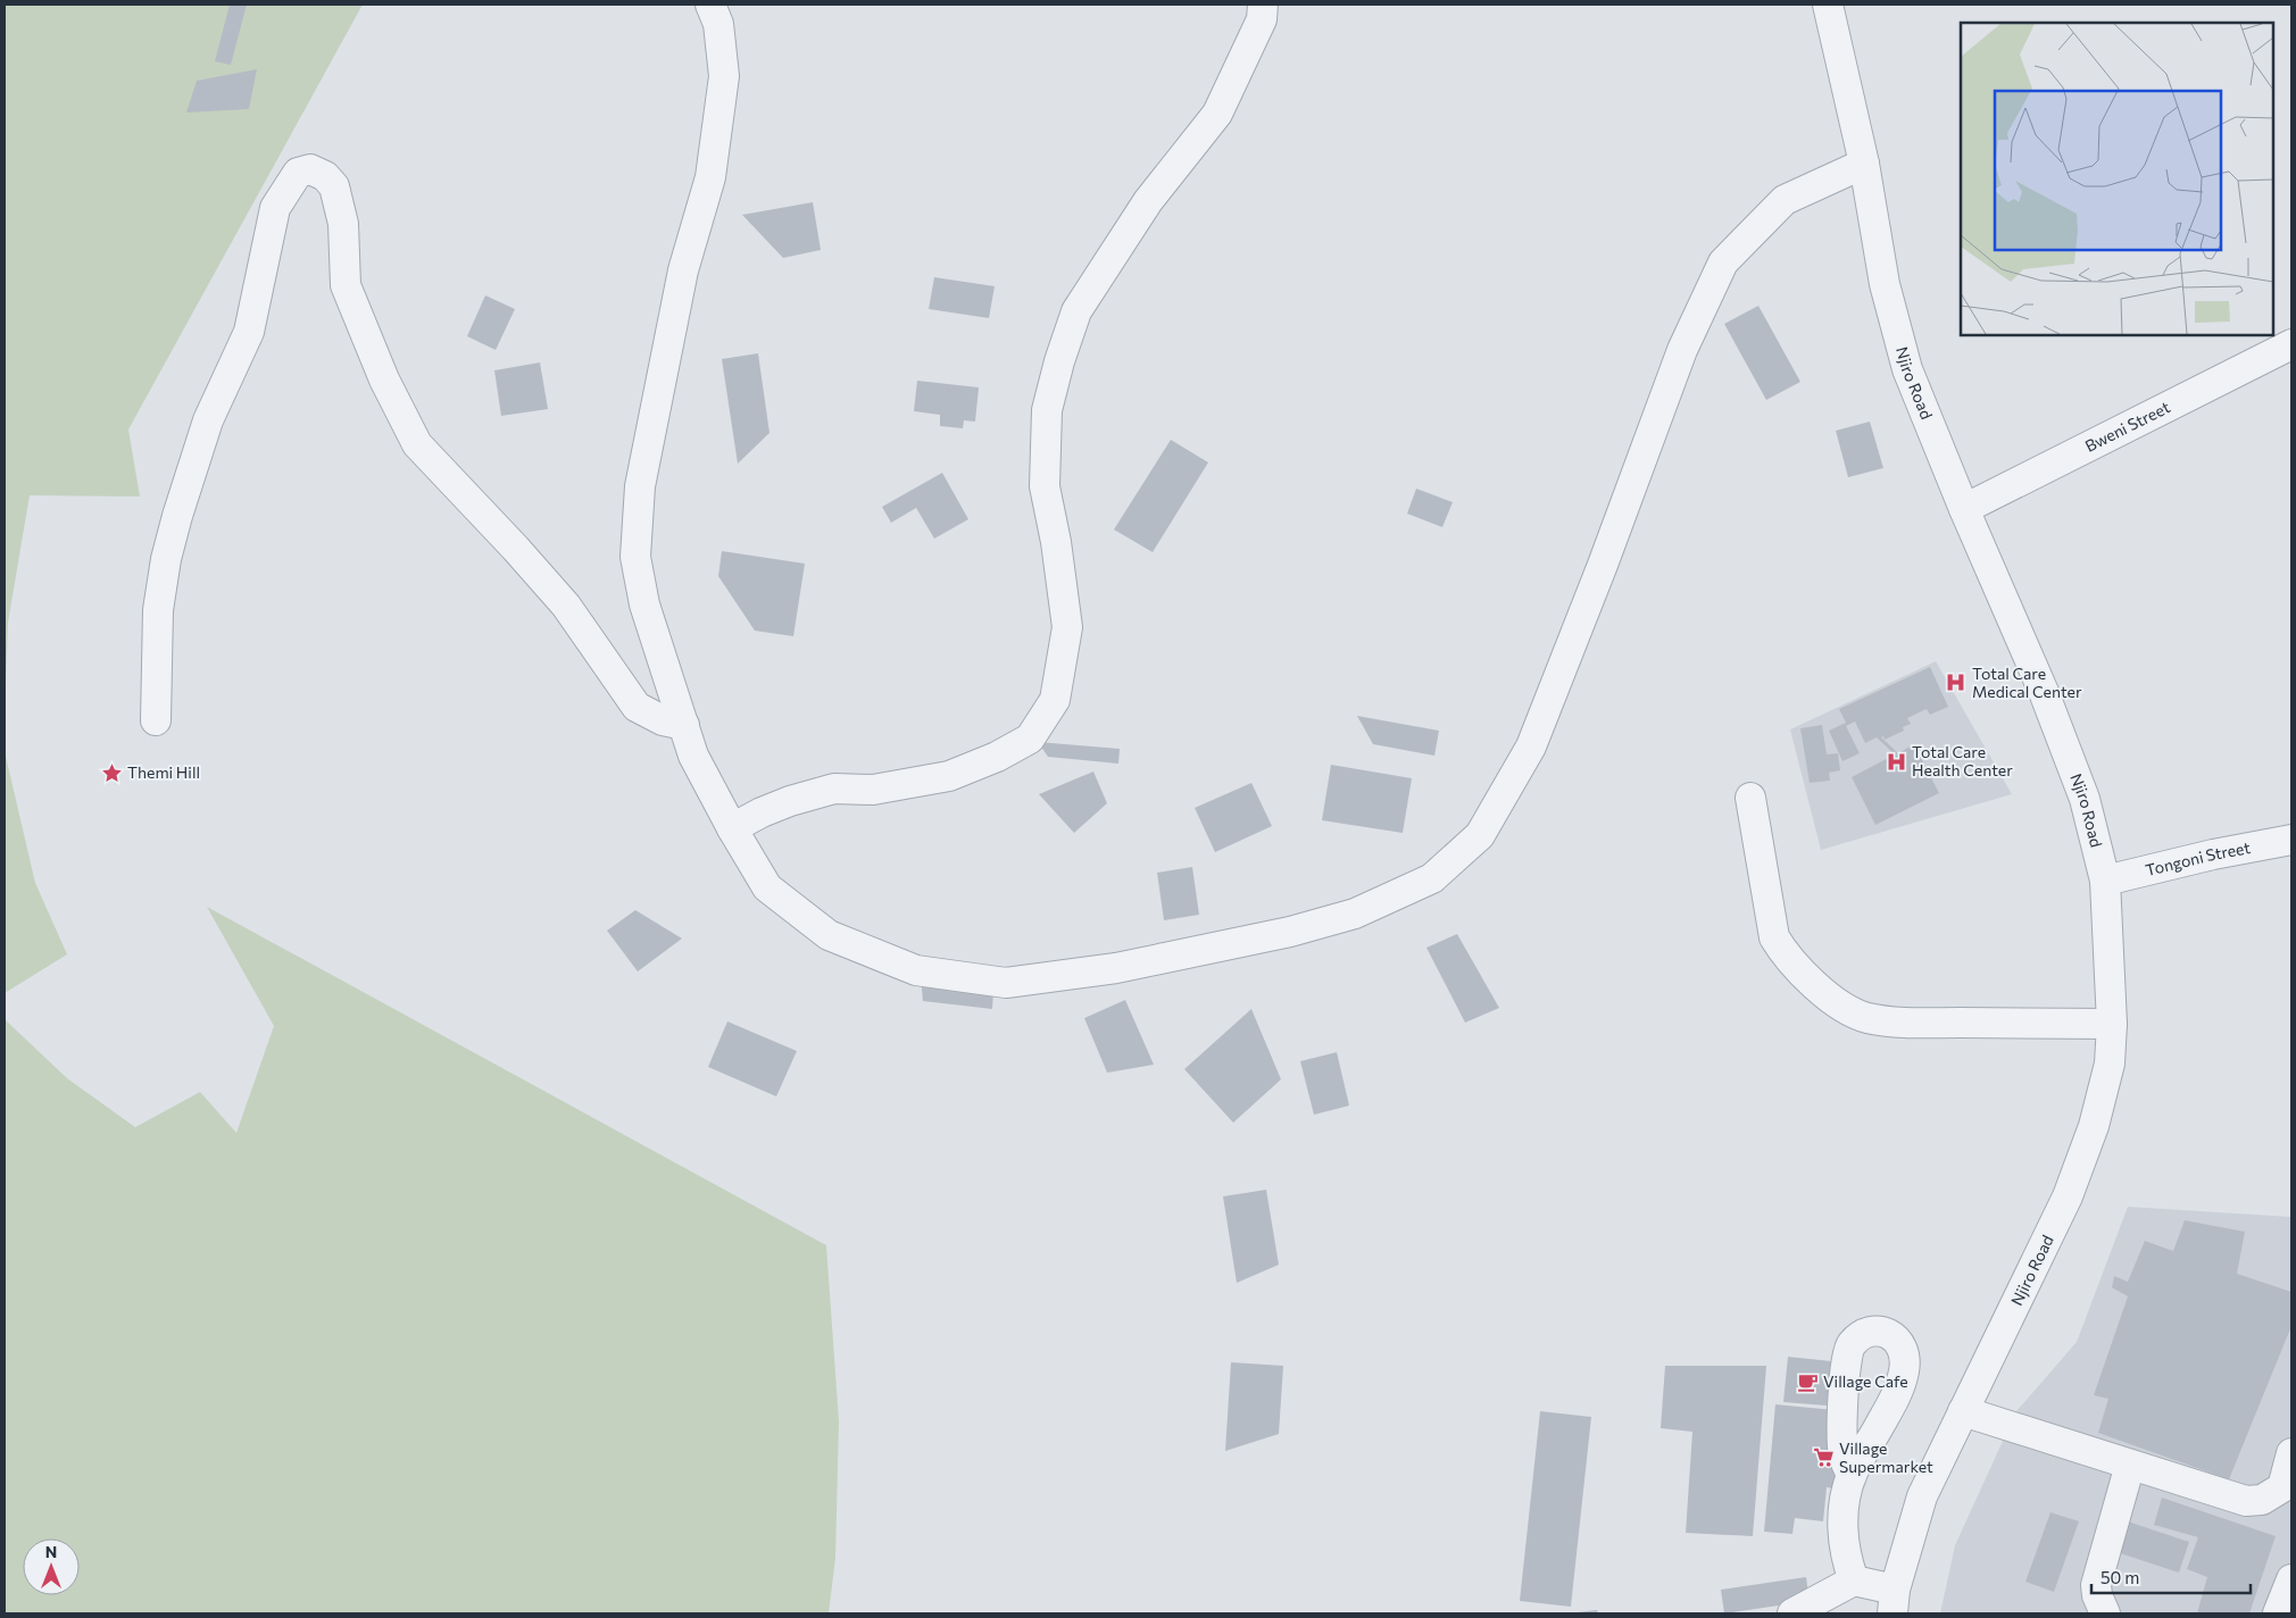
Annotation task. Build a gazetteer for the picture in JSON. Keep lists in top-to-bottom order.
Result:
{
  "streets": {
    "street": ["Njiro Road", "Bweni Street", "Tongoni Street"]
  },
  "crossings": [
    ["Njiro Road", "Bweni Street"],
    ["Njiro Road", "Tongoni Street"]
  ],
  "places": {
    "hospital": ["Total Care Medical Center", "Total Care Health Center"],
    "place": ["Themi Hill"],
    "cafe": ["Village Cafe"],
    "supermarket": ["Village Supermarket"]
  },
  "scale_bar": "50 m",
  "north": "top"
}
